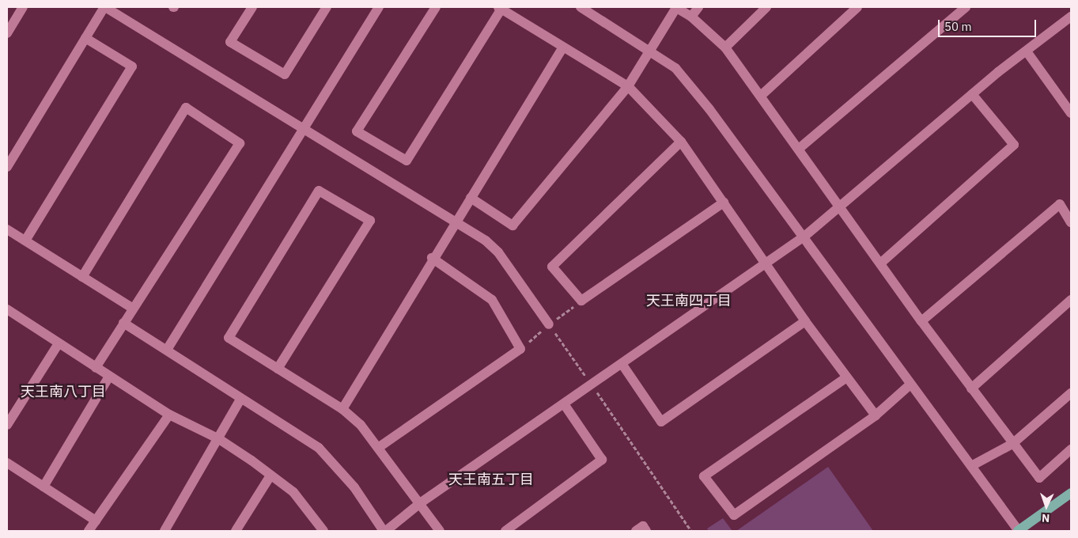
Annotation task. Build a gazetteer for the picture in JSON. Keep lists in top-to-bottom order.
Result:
{
  "districts": ["天王南四丁目", "天王南八丁目", "天王南五丁目"],
  "scale_bar": "50 m",
  "north": "bottom"
}
